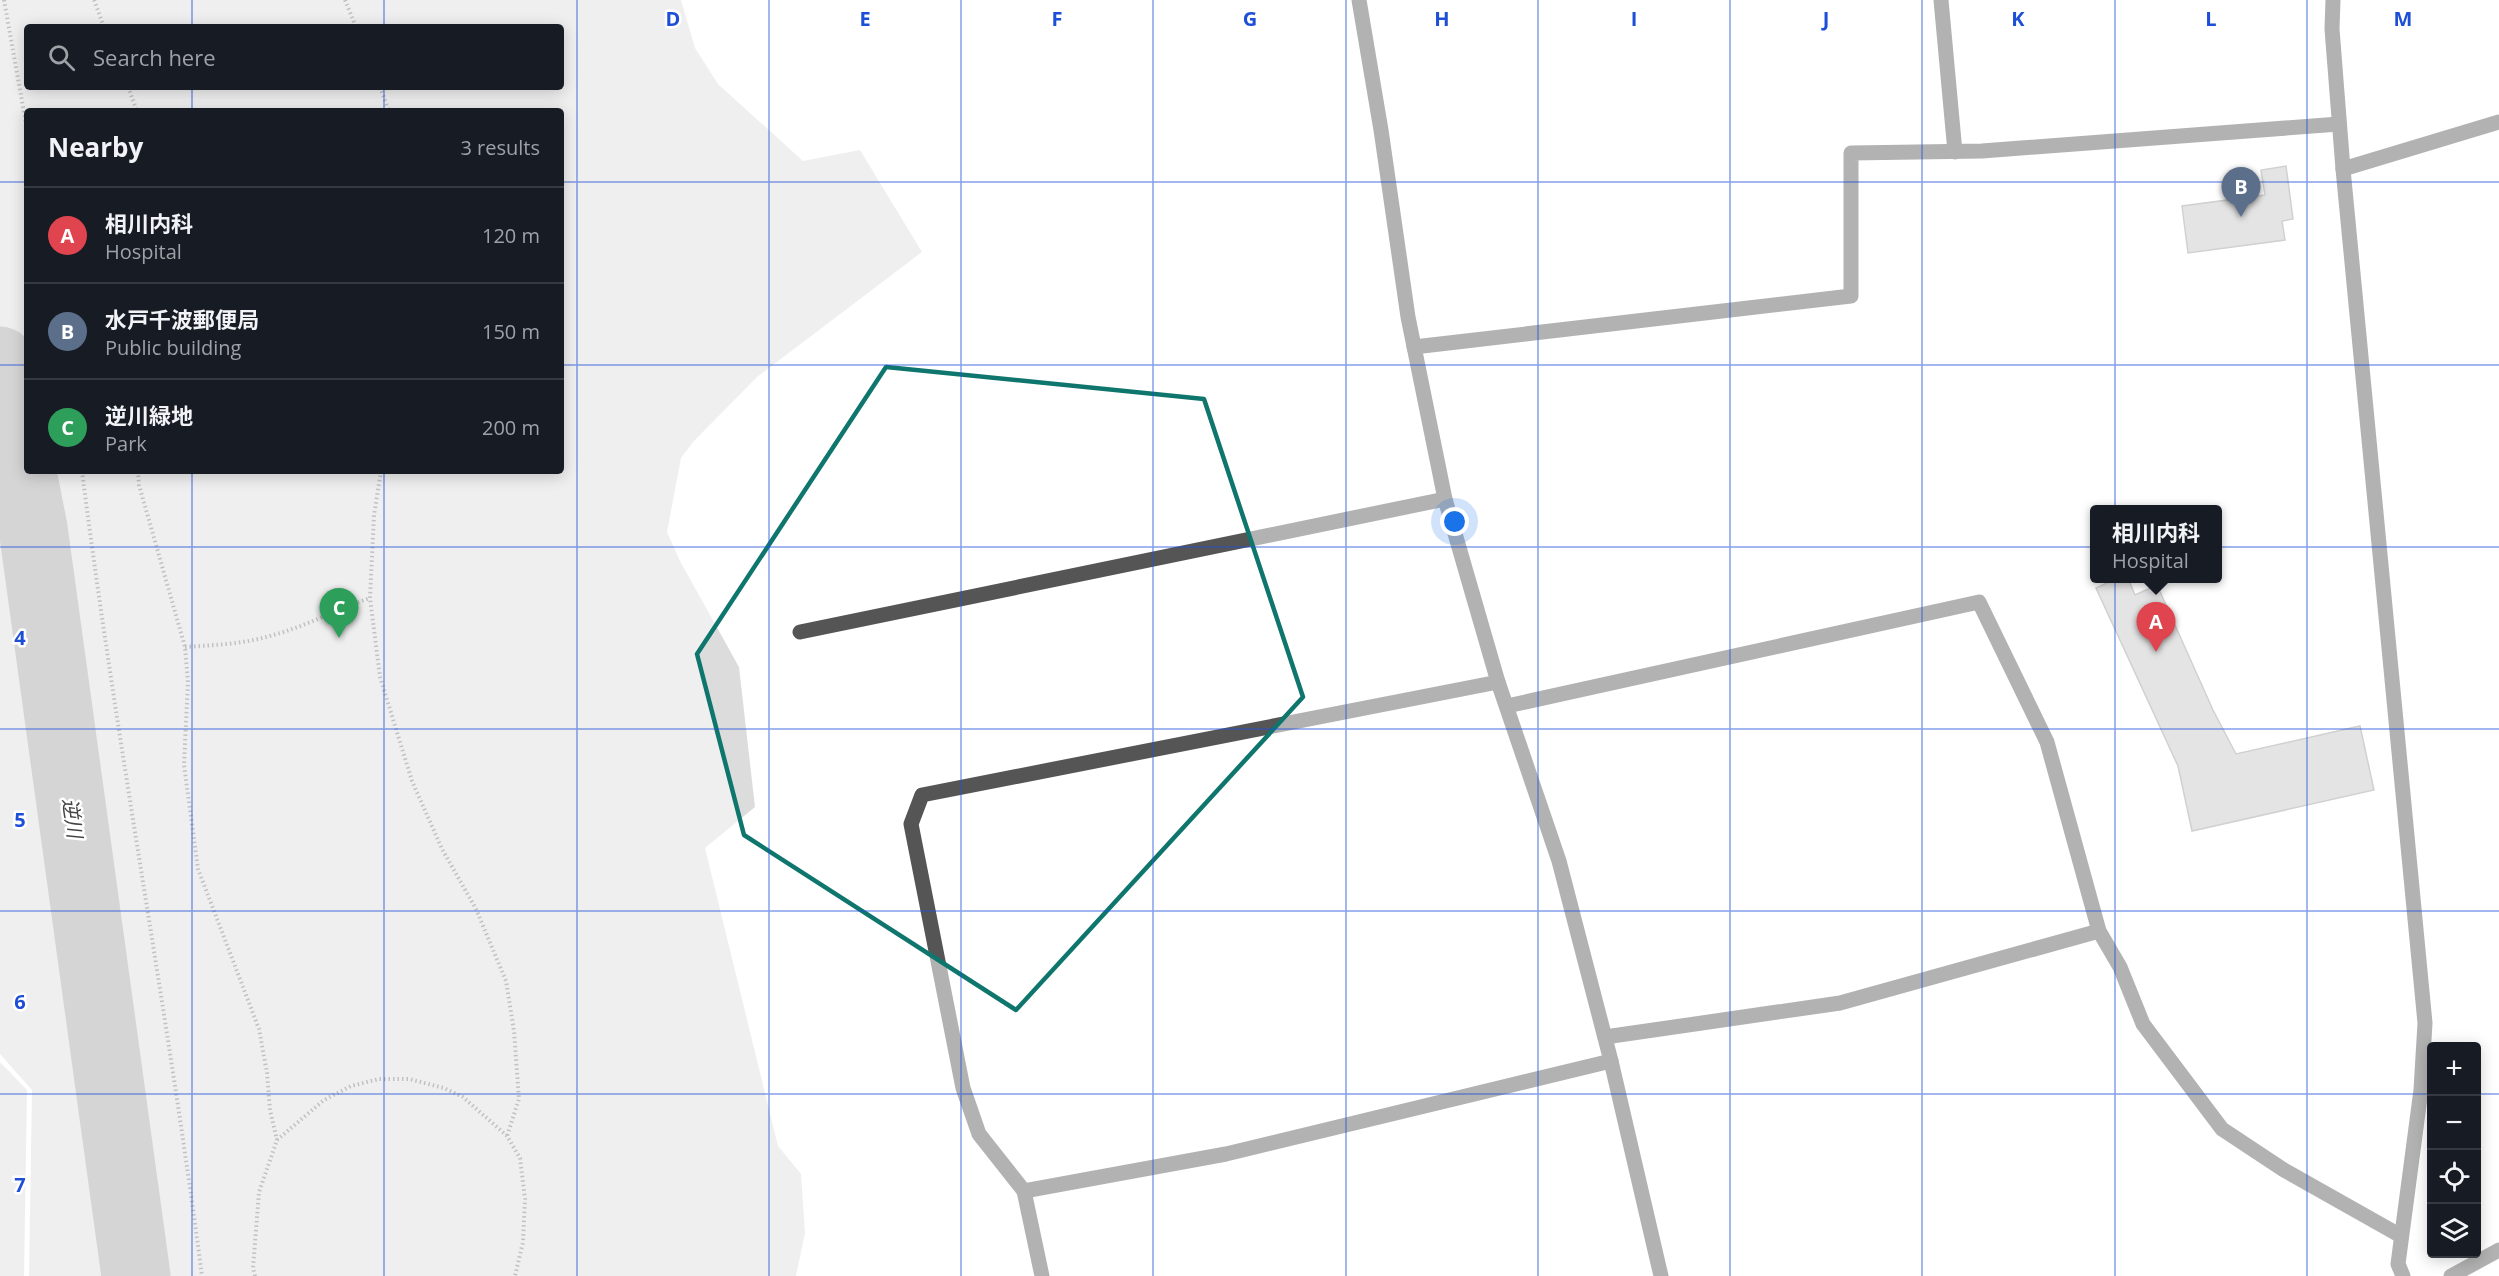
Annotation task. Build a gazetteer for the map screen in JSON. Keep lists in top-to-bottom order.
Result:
{
  "water": ["逆川"],
  "page": {
    "search": "Search here",
    "heading": ["Nearby", "3 results"],
    "pins": ["B", "C", "A"],
    "list": [
      {
        "mark": "A",
        "name": "相川内科",
        "note": "Hospital",
        "value": "120 m"
      },
      {
        "mark": "B",
        "name": "水戸千波郵便局",
        "note": "Public building",
        "value": "150 m"
      },
      {
        "mark": "C",
        "name": "逆川緑地",
        "note": "Park",
        "value": "200 m"
      }
    ],
    "popup": ["相川内科", "Hospital"],
    "map_buttons": ["+", "−"]
  },
  "grid": {
    "columns": [
      "D",
      "E",
      "F",
      "G",
      "H",
      "I",
      "J",
      "K",
      "L",
      "M"
    ],
    "rows": [
      "4",
      "5",
      "6",
      "7"
    ]
  }
}
